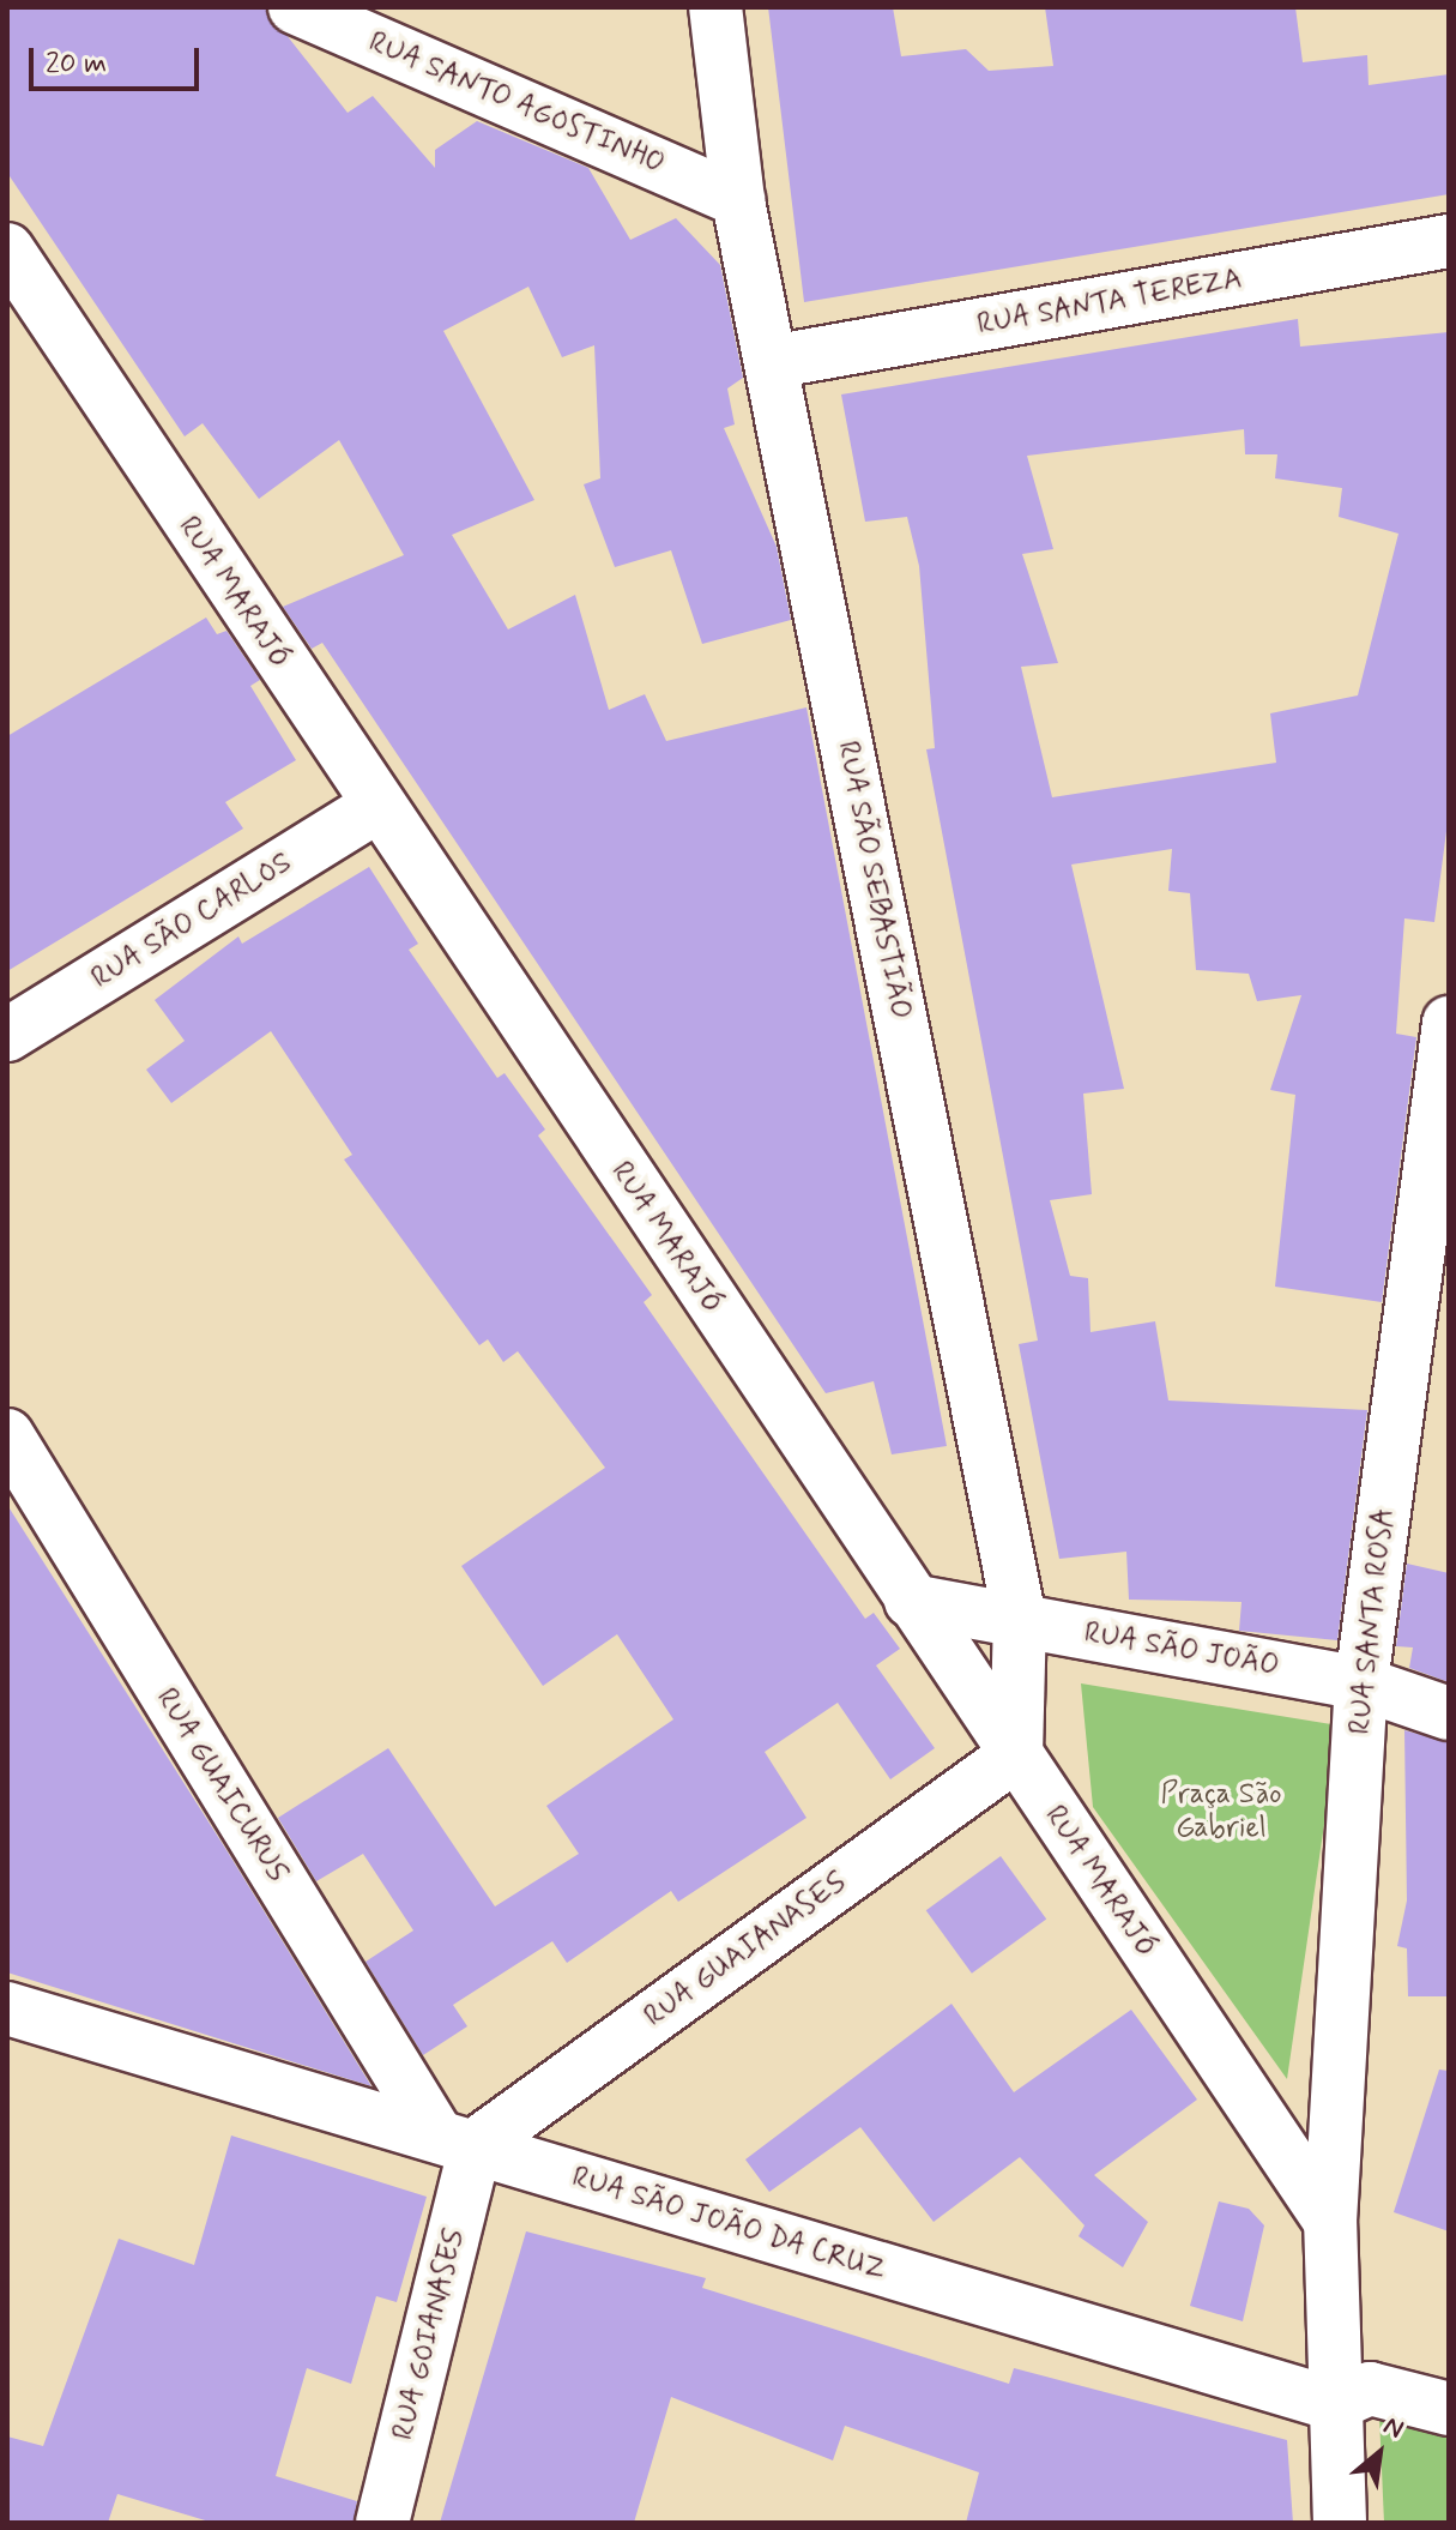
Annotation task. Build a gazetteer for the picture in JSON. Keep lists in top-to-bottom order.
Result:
{
  "streets": {
    "street": [
      "RUA SANTO AGOSTINHO",
      "RUA SANTA TEREZA",
      "RUA MARAJÓ",
      "RUA SÃO SEBASTIÃO",
      "RUA SÃO CARLOS",
      "RUA SANTA ROSA",
      "RUA SÃO JOÃO",
      "RUA GUAICURUS",
      "RUA GUAIANASES",
      "RUA SÃO JOÃO DA CRUZ",
      "RUA GOIANASES"
    ]
  },
  "crossings": [
    ["RUA SANTO AGOSTINHO", "RUA SÃO SEBASTIÃO"],
    ["RUA SANTA TEREZA", "RUA SÃO SEBASTIÃO"],
    ["RUA MARAJÓ", "RUA SÃO SEBASTIÃO"],
    ["RUA MARAJÓ", "RUA SÃO CARLOS"],
    ["RUA MARAJÓ", "RUA SANTA ROSA"],
    ["RUA MARAJÓ", "RUA SÃO JOÃO"],
    ["RUA MARAJÓ", "RUA GUAIANASES"],
    ["RUA SÃO SEBASTIÃO", "RUA SÃO JOÃO"],
    ["RUA SÃO SEBASTIÃO", "RUA GUAIANASES"],
    ["RUA SANTA ROSA", "RUA SÃO JOÃO"],
    ["RUA SANTA ROSA", "RUA SÃO JOÃO DA CRUZ"],
    ["RUA GUAICURUS", "RUA GUAIANASES"],
    ["RUA GUAICURUS", "RUA SÃO JOÃO DA CRUZ"],
    ["RUA GUAICURUS", "RUA GOIANASES"],
    ["RUA GUAIANASES", "RUA SÃO JOÃO DA CRUZ"],
    ["RUA GUAIANASES", "RUA GOIANASES"],
    ["RUA SÃO JOÃO DA CRUZ", "RUA GOIANASES"]
  ],
  "parks": ["Praça São Gabriel"],
  "scale_bar": "20 m",
  "north": "top right"
}
